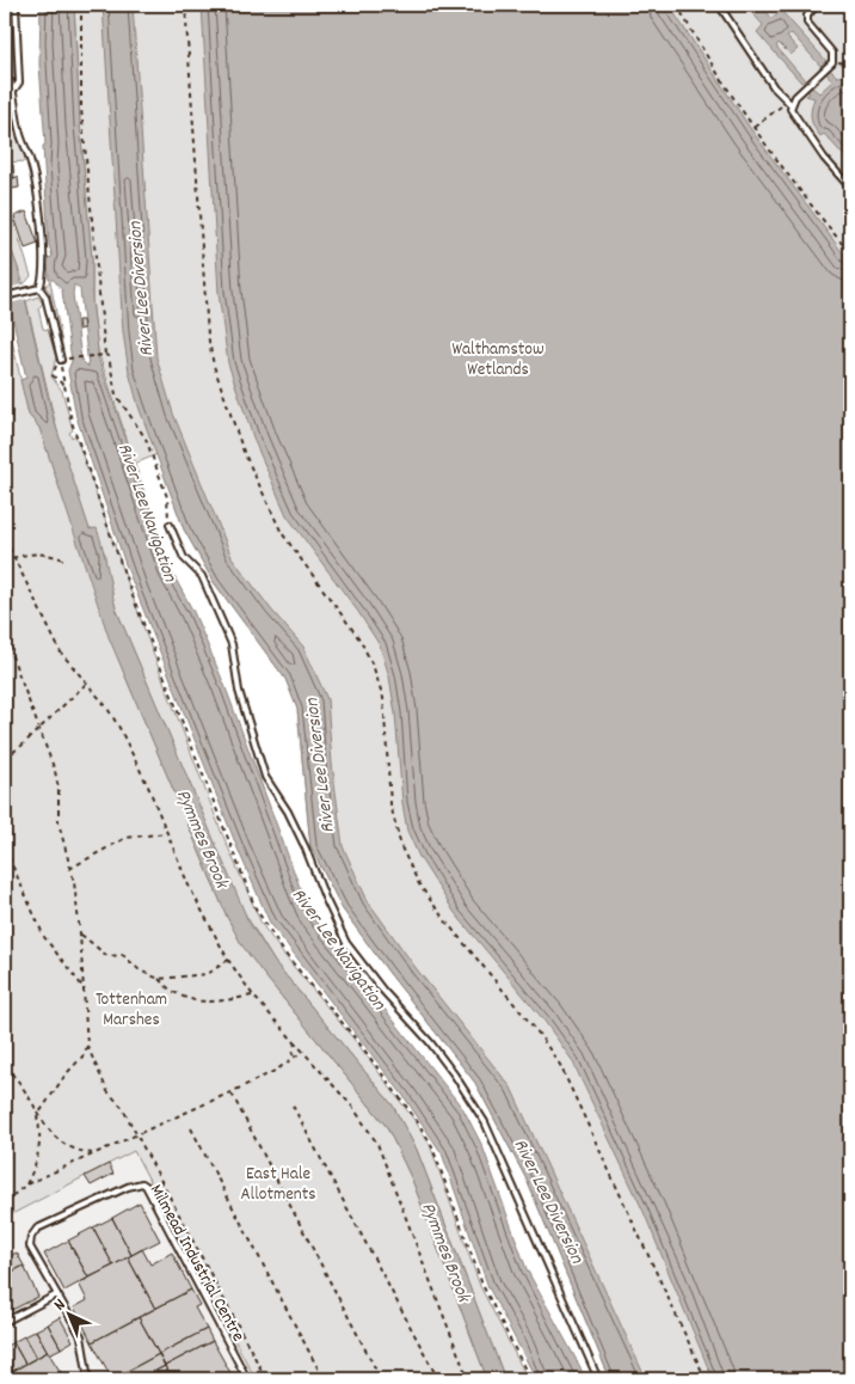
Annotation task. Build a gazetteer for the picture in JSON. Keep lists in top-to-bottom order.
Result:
{
  "streets": {
    "lane": ["Milmead Industrial Centre"]
  },
  "water": ["River Lee Diversion", "River Lee Navigation", "Pymmes Brook"],
  "parks": ["Walthamstow Wetlands", "Tottenham Marshes", "East Hale Allotments"],
  "north": "top left"
}
